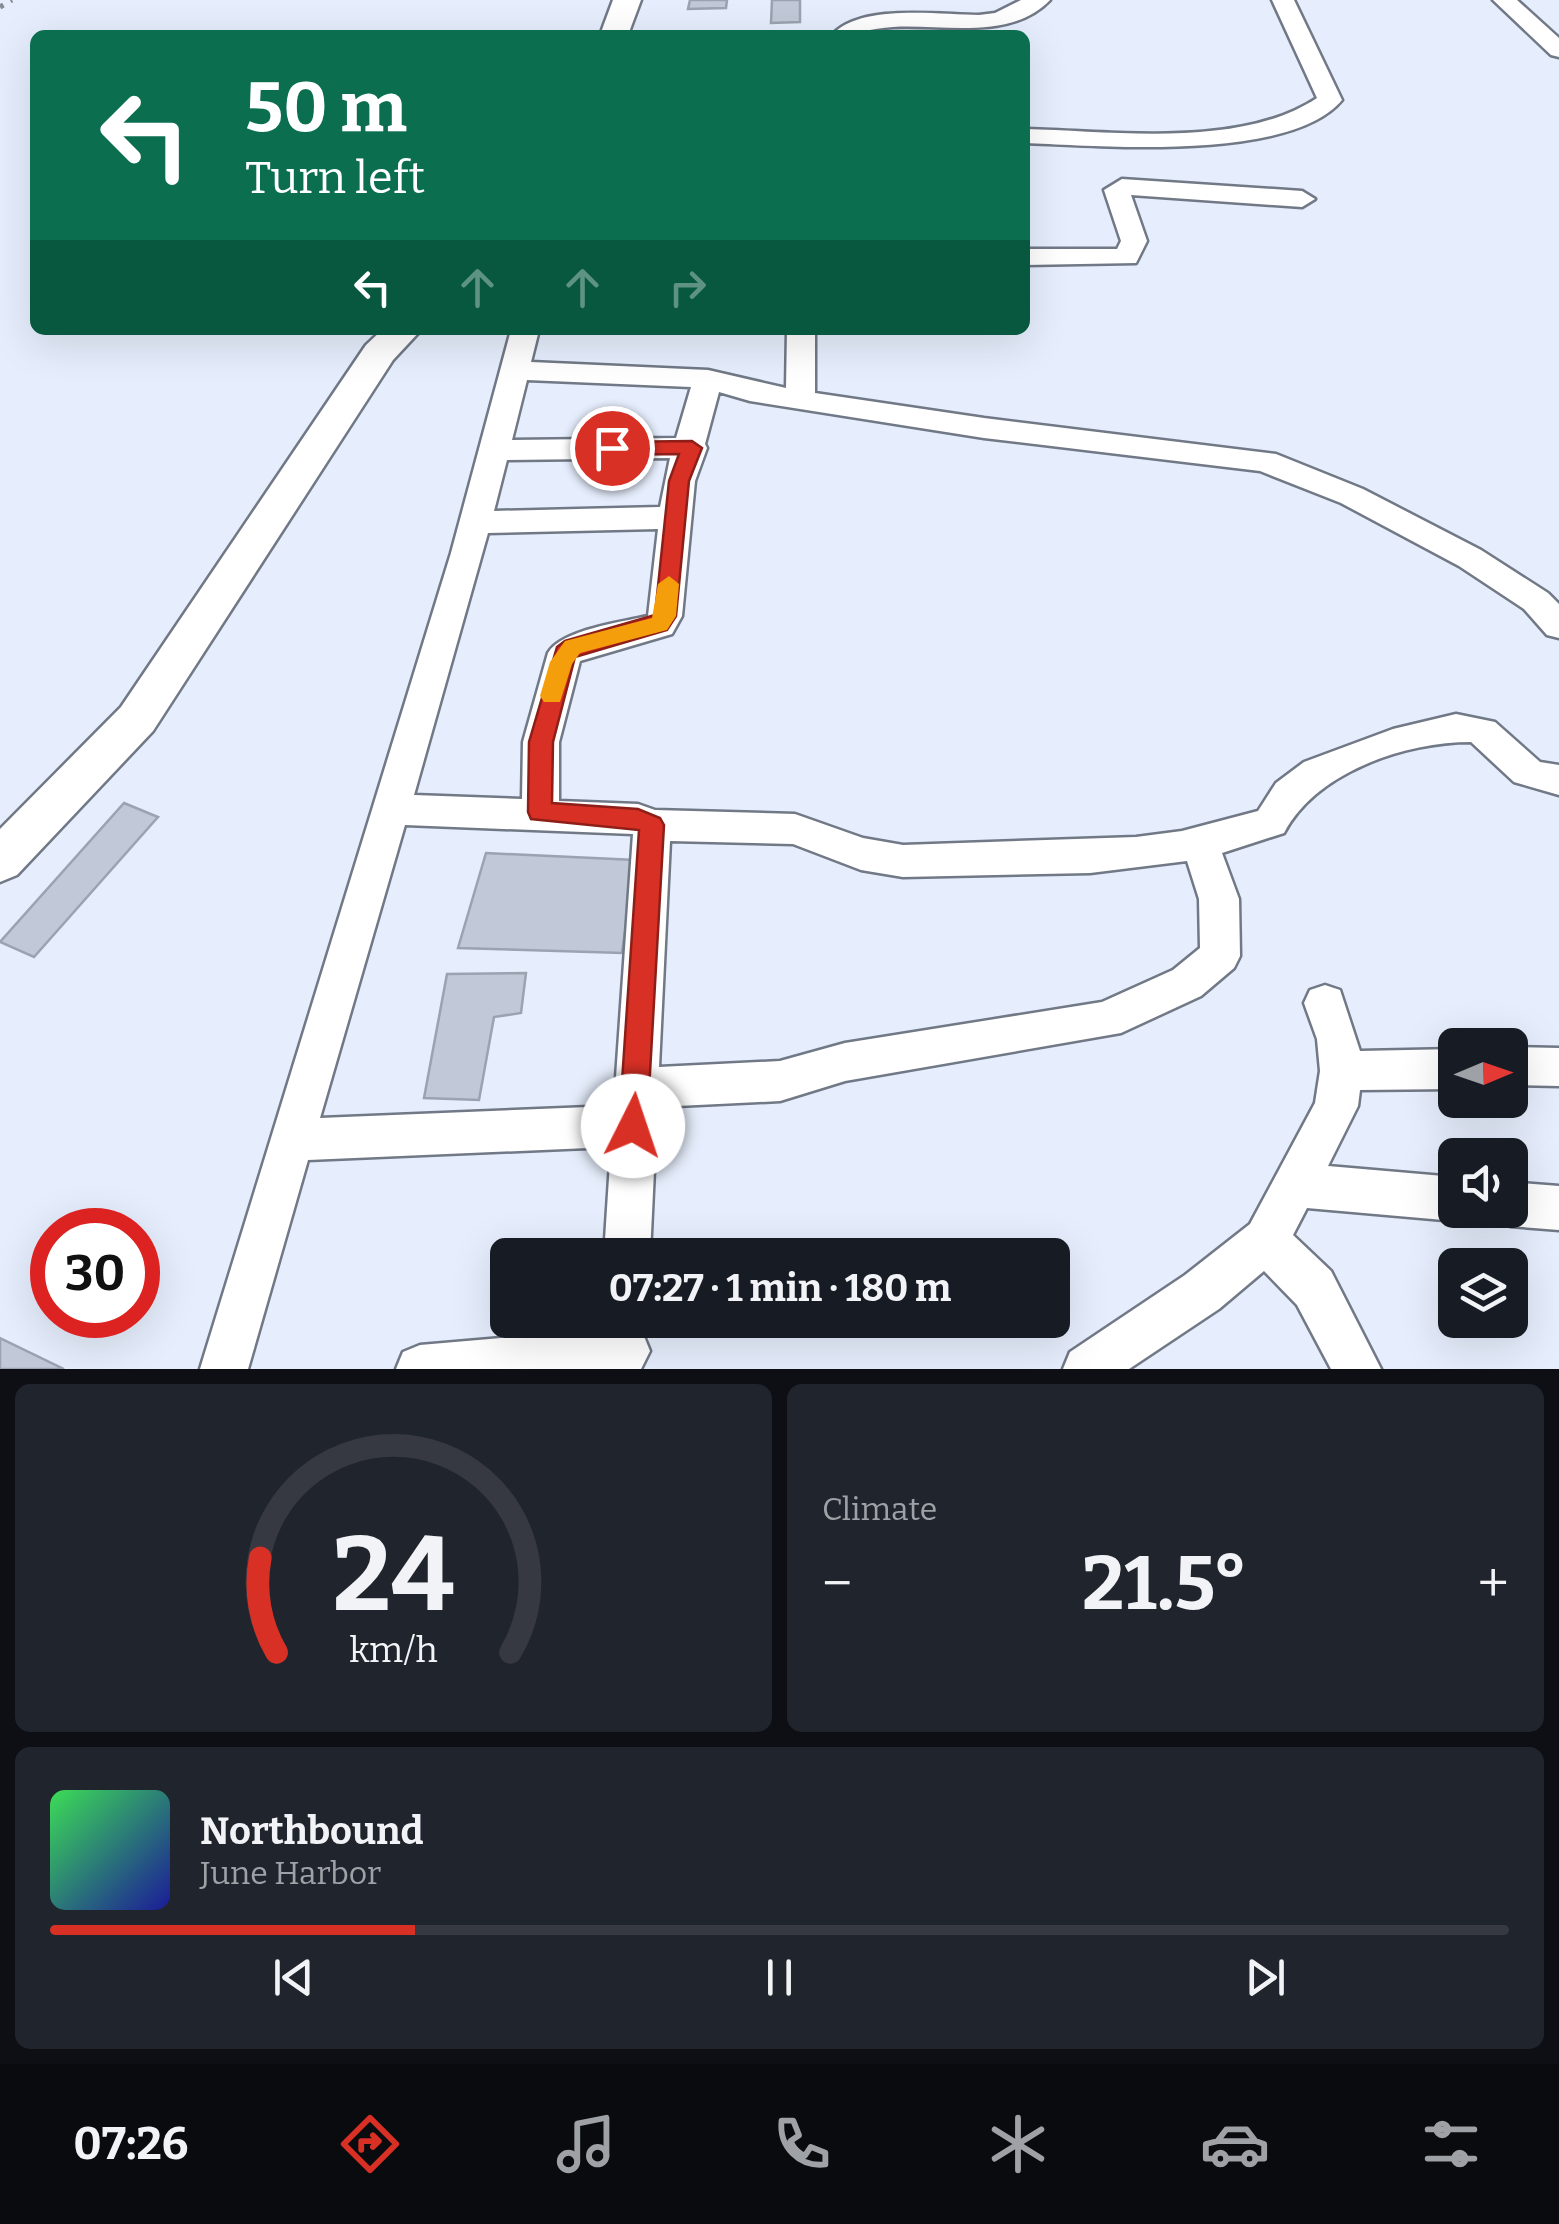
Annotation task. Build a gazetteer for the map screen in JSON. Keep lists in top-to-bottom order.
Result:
{
  "north": "right",
  "page": {
    "turn": ["50 m", "Turn left"],
    "limit": "30",
    "trip": "07:27 · 1 min · 180 m",
    "tile": "Climate",
    "heat": ["−", "21.5°", "+"],
    "song": ["Northbound", "June Harbor"],
    "tabs": "07:26",
    "gauge": ["24", "km/h"]
  }
}
